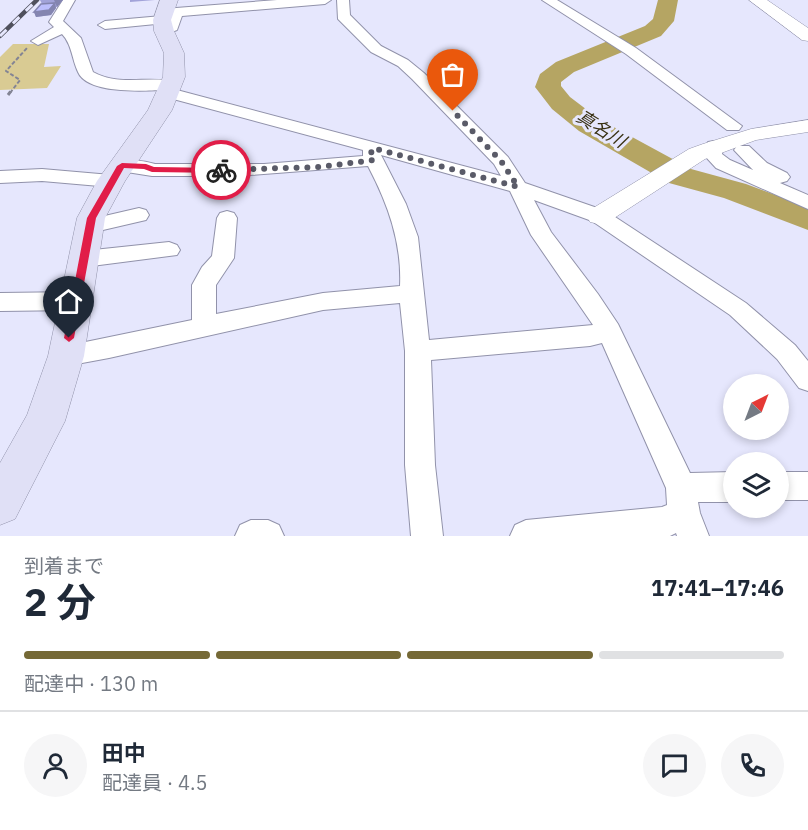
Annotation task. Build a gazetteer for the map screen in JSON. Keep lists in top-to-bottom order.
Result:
{
  "water": ["真名川"],
  "north": "top right",
  "page": {
    "heading": ["2 分", "到着まで", "17:41–17:46"],
    "panel": ["田中", "配達員 · 4.5"],
    "bar": "配達中 · 130 m"
  }
}
